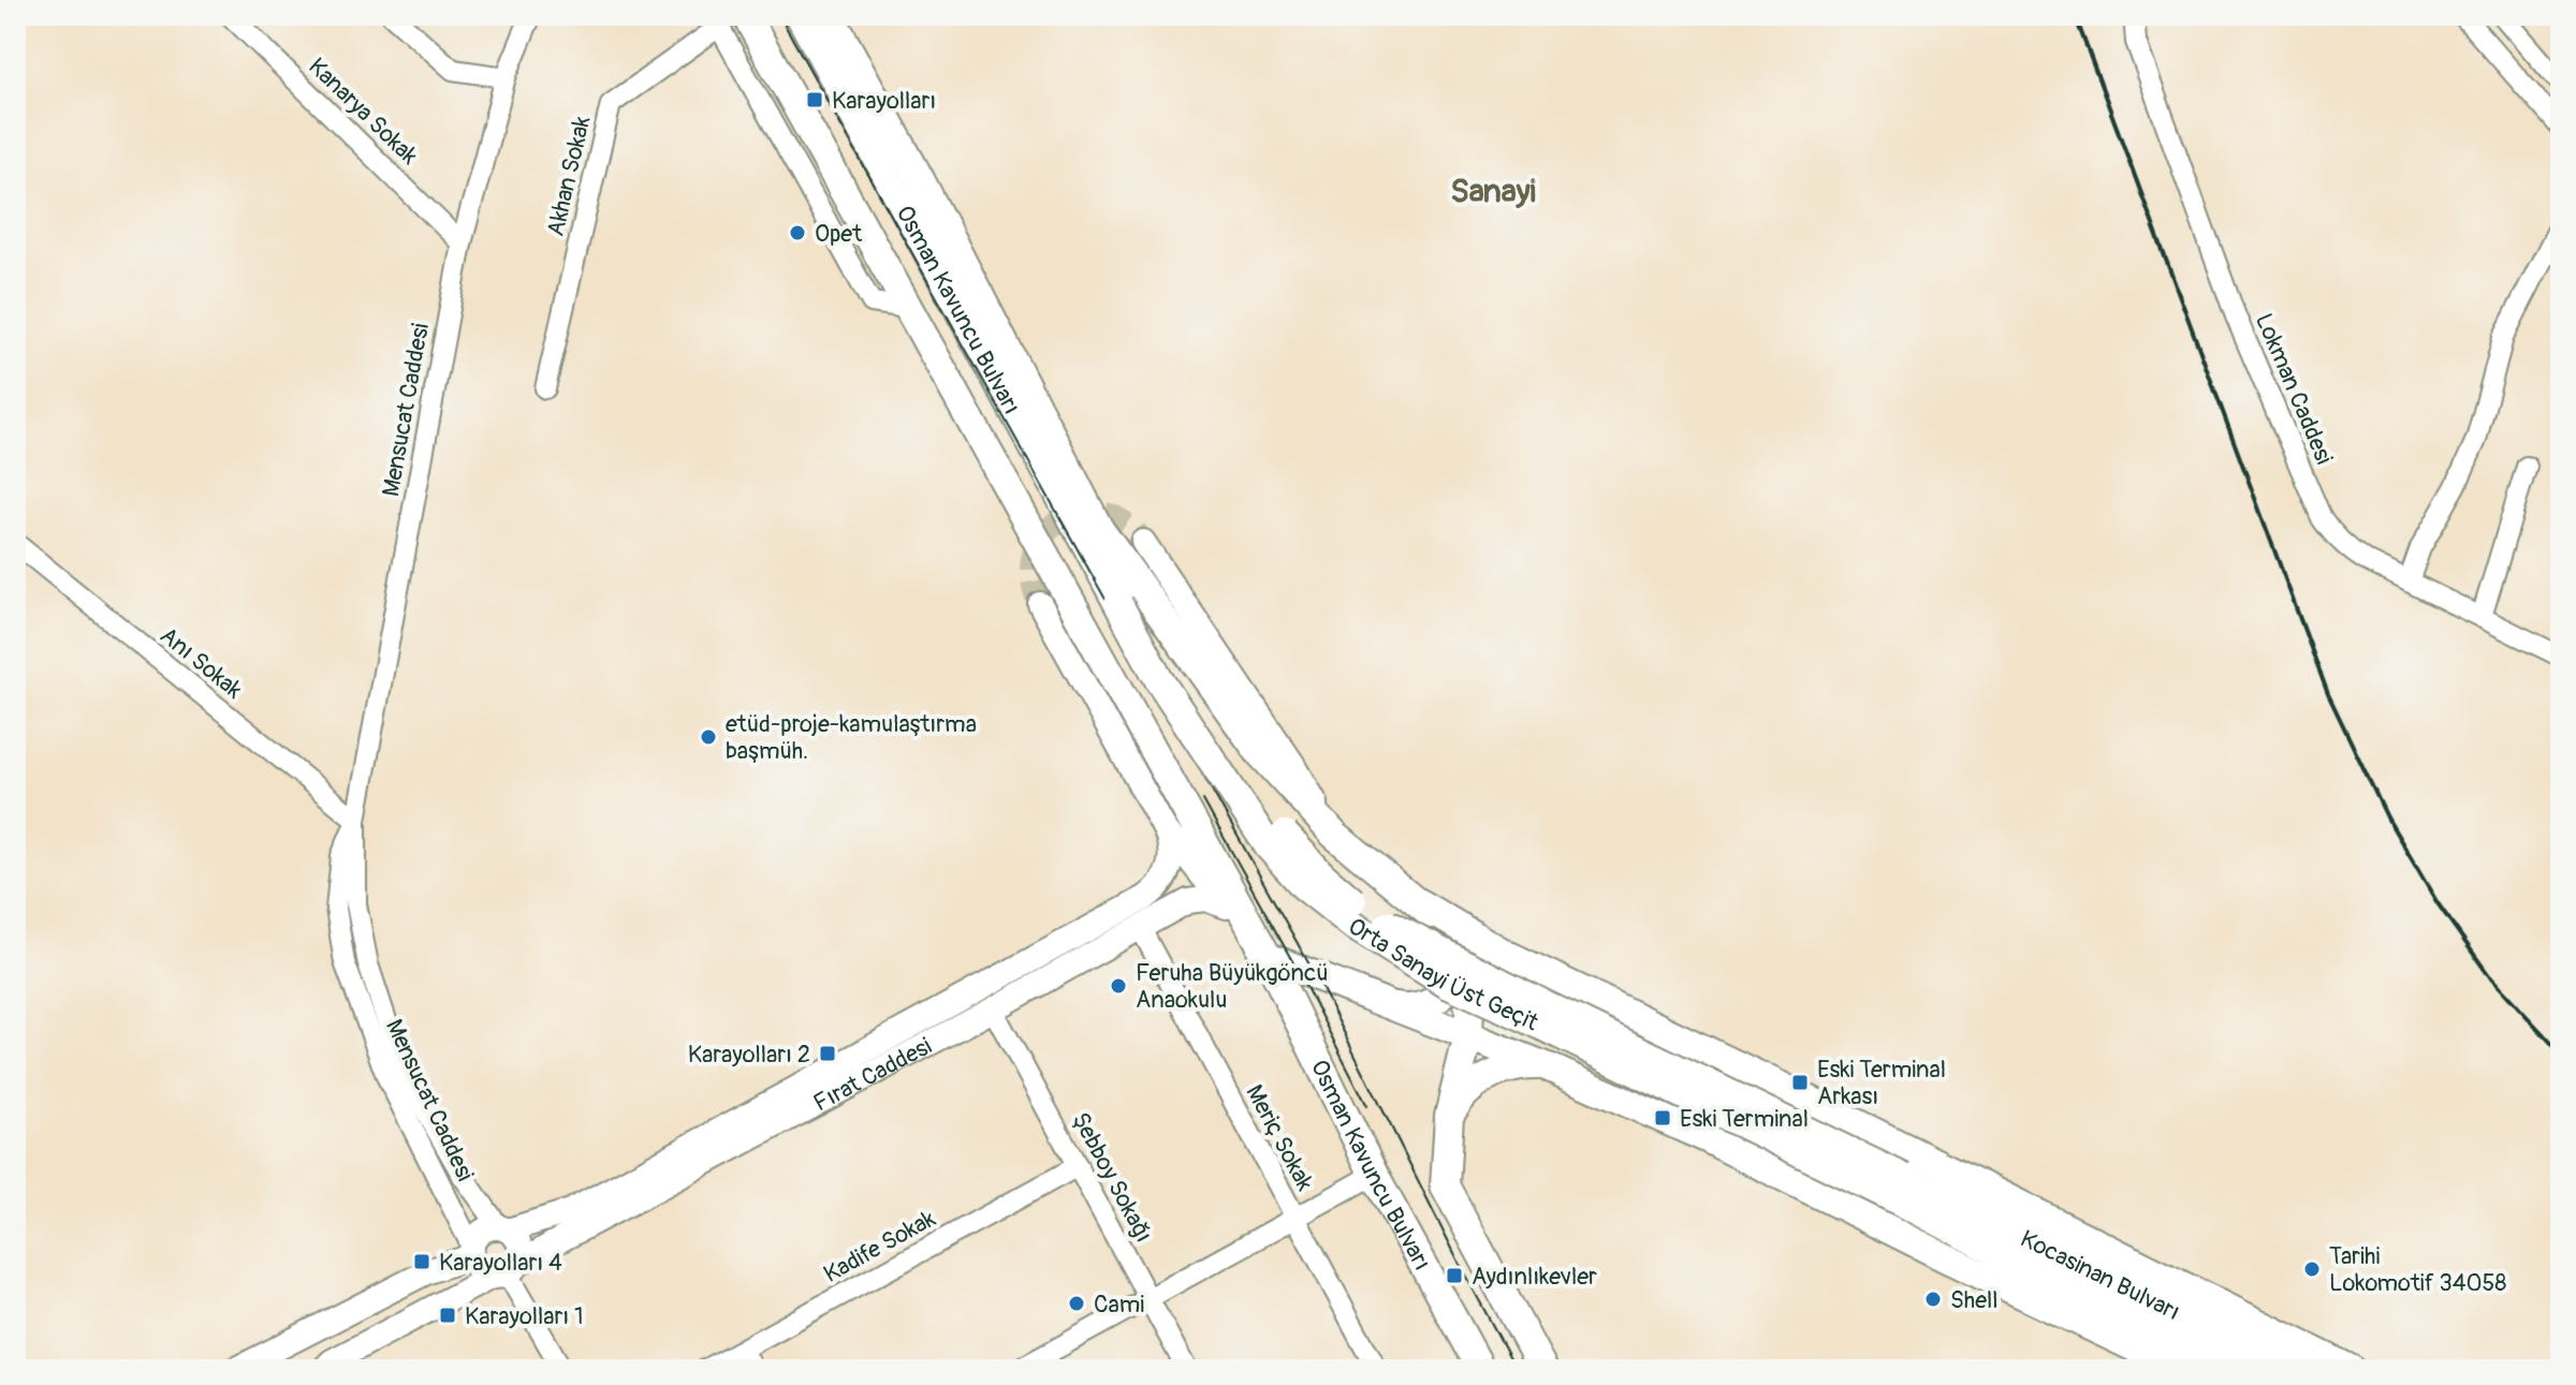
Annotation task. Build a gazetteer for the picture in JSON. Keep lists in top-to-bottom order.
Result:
{
  "streets": {
    "highway": ["Osman Kavuncu Bulvarı", "Orta Sanayi Üst Geçit", "Kocasinan Bulvarı"],
    "main road": ["Fırat Caddesi"],
    "street": [
      "Kanarya Sokak",
      "Akhan Sokak",
      "Lokman Caddesi",
      "Mensucat Caddesi",
      "Anı Sokak",
      "Meriç Sokak",
      "Şebboy Sokağı",
      "Kadife Sokak"
    ]
  },
  "crossings": [
    ["Kanarya Sokak", "Mensucat Caddesi"],
    ["Osman Kavuncu Bulvarı", "Orta Sanayi Üst Geçit"],
    ["Mensucat Caddesi", "Anı Sokak"],
    ["Mensucat Caddesi", "Fırat Caddesi"],
    ["Orta Sanayi Üst Geçit", "Kocasinan Bulvarı"],
    ["Fırat Caddesi", "Meriç Sokak"],
    ["Fırat Caddesi", "Şebboy Sokağı"],
    ["Şebboy Sokağı", "Kadife Sokak"]
  ],
  "districts": ["Sanayi"],
  "places": {
    "transit": [
      "Karayolları",
      "Karayolları 2",
      "Eski Terminal Arkası",
      "Eski Terminal",
      "Karayolları 4",
      "Aydınlıkevler",
      "Karayolları 1"
    ],
    "other": [
      "Opet",
      "etüd-proje-kamulaştırma başmüh.",
      "Feruha Büyükgöncü Anaokulu",
      "Tarihi Lokomotif 34058",
      "Shell",
      "Cami"
    ]
  }
}
